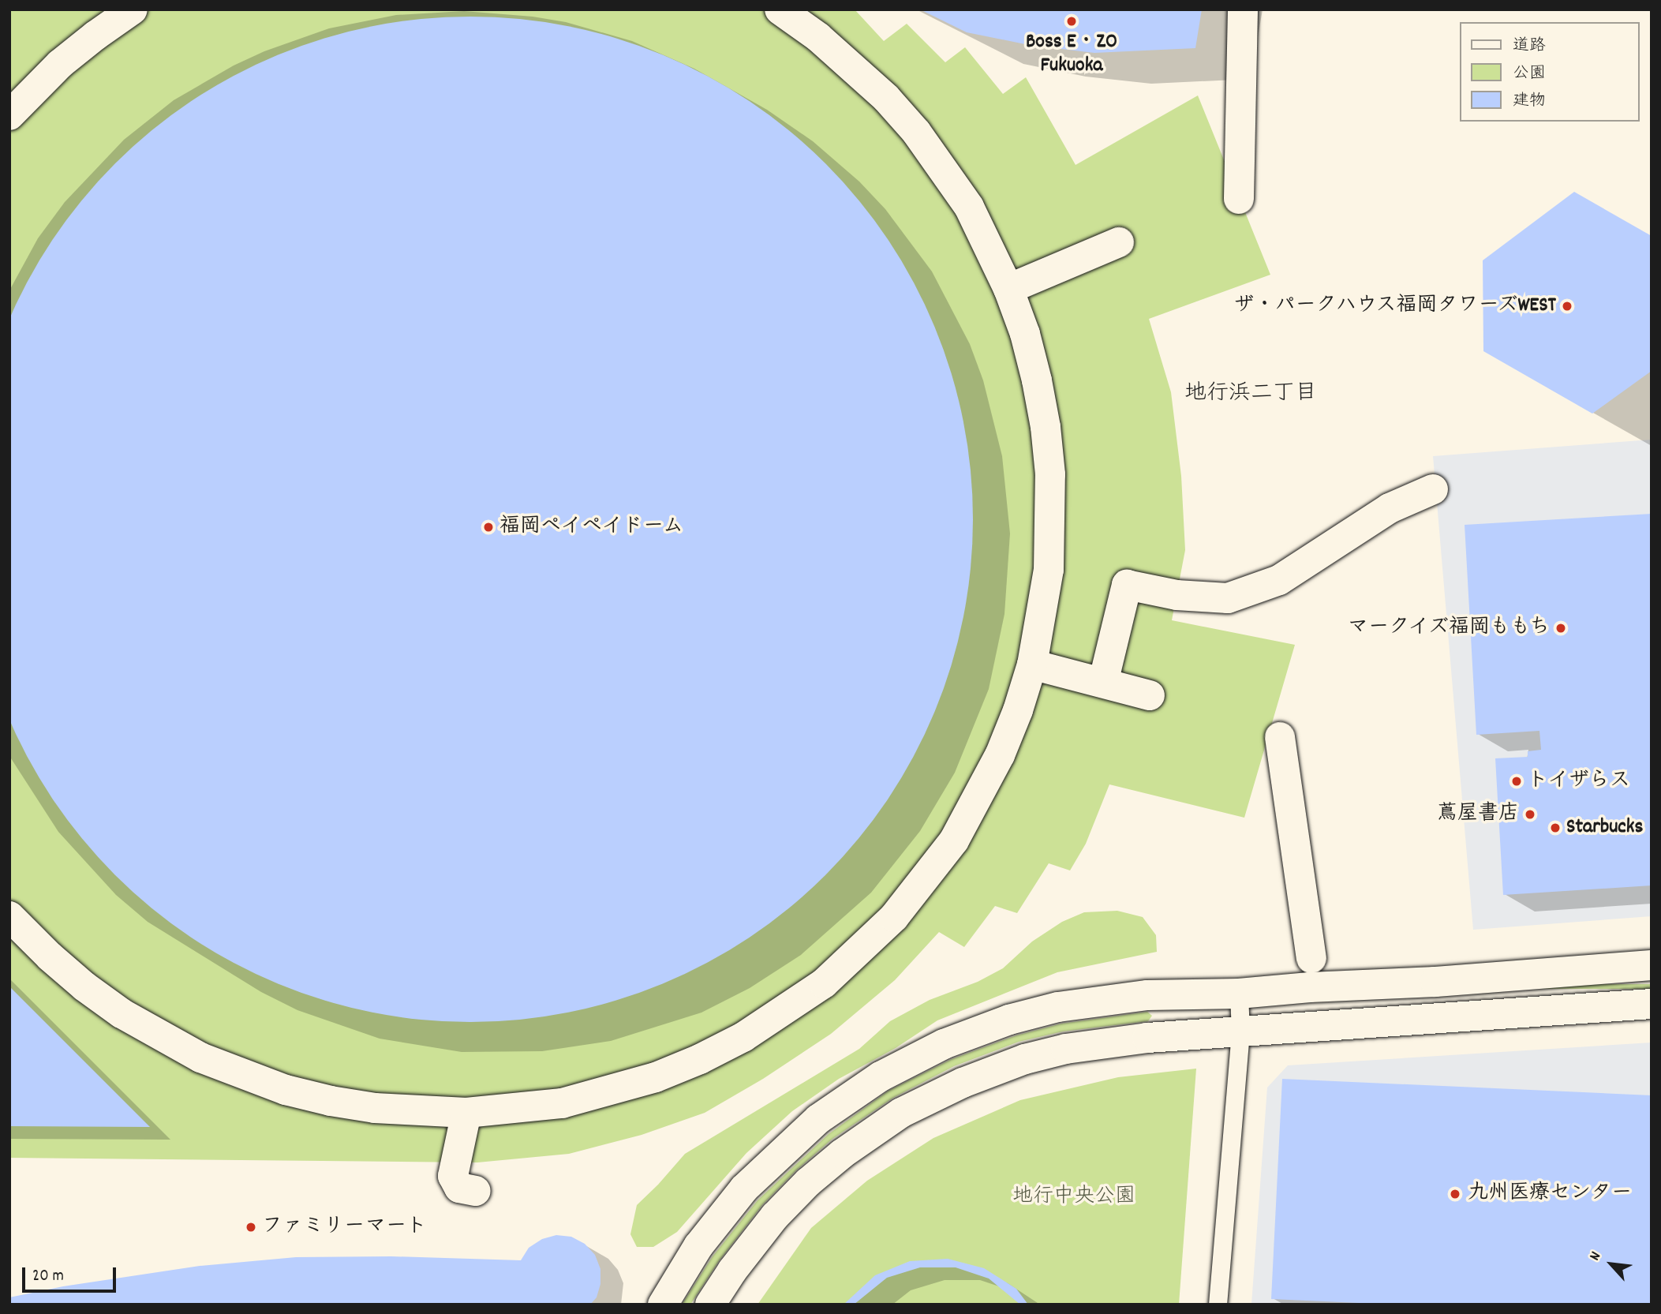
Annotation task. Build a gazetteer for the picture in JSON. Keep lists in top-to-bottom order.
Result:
{
  "districts": ["地行浜二丁目"],
  "parks": ["地行中央公園"],
  "places": [
    "Boss E・ZO Fukuoka",
    "ザ・パークハウス福岡タワーズWEST",
    "福岡ペイペイドーム",
    "マークイズ福岡ももち",
    "トイザらス",
    "蔦屋書店",
    "Starbucks",
    "九州医療センター",
    "ファミリーマート"
  ],
  "legend": ["道路", "公園", "建物"],
  "scale_bar": "20 m",
  "north": "top left"
}
